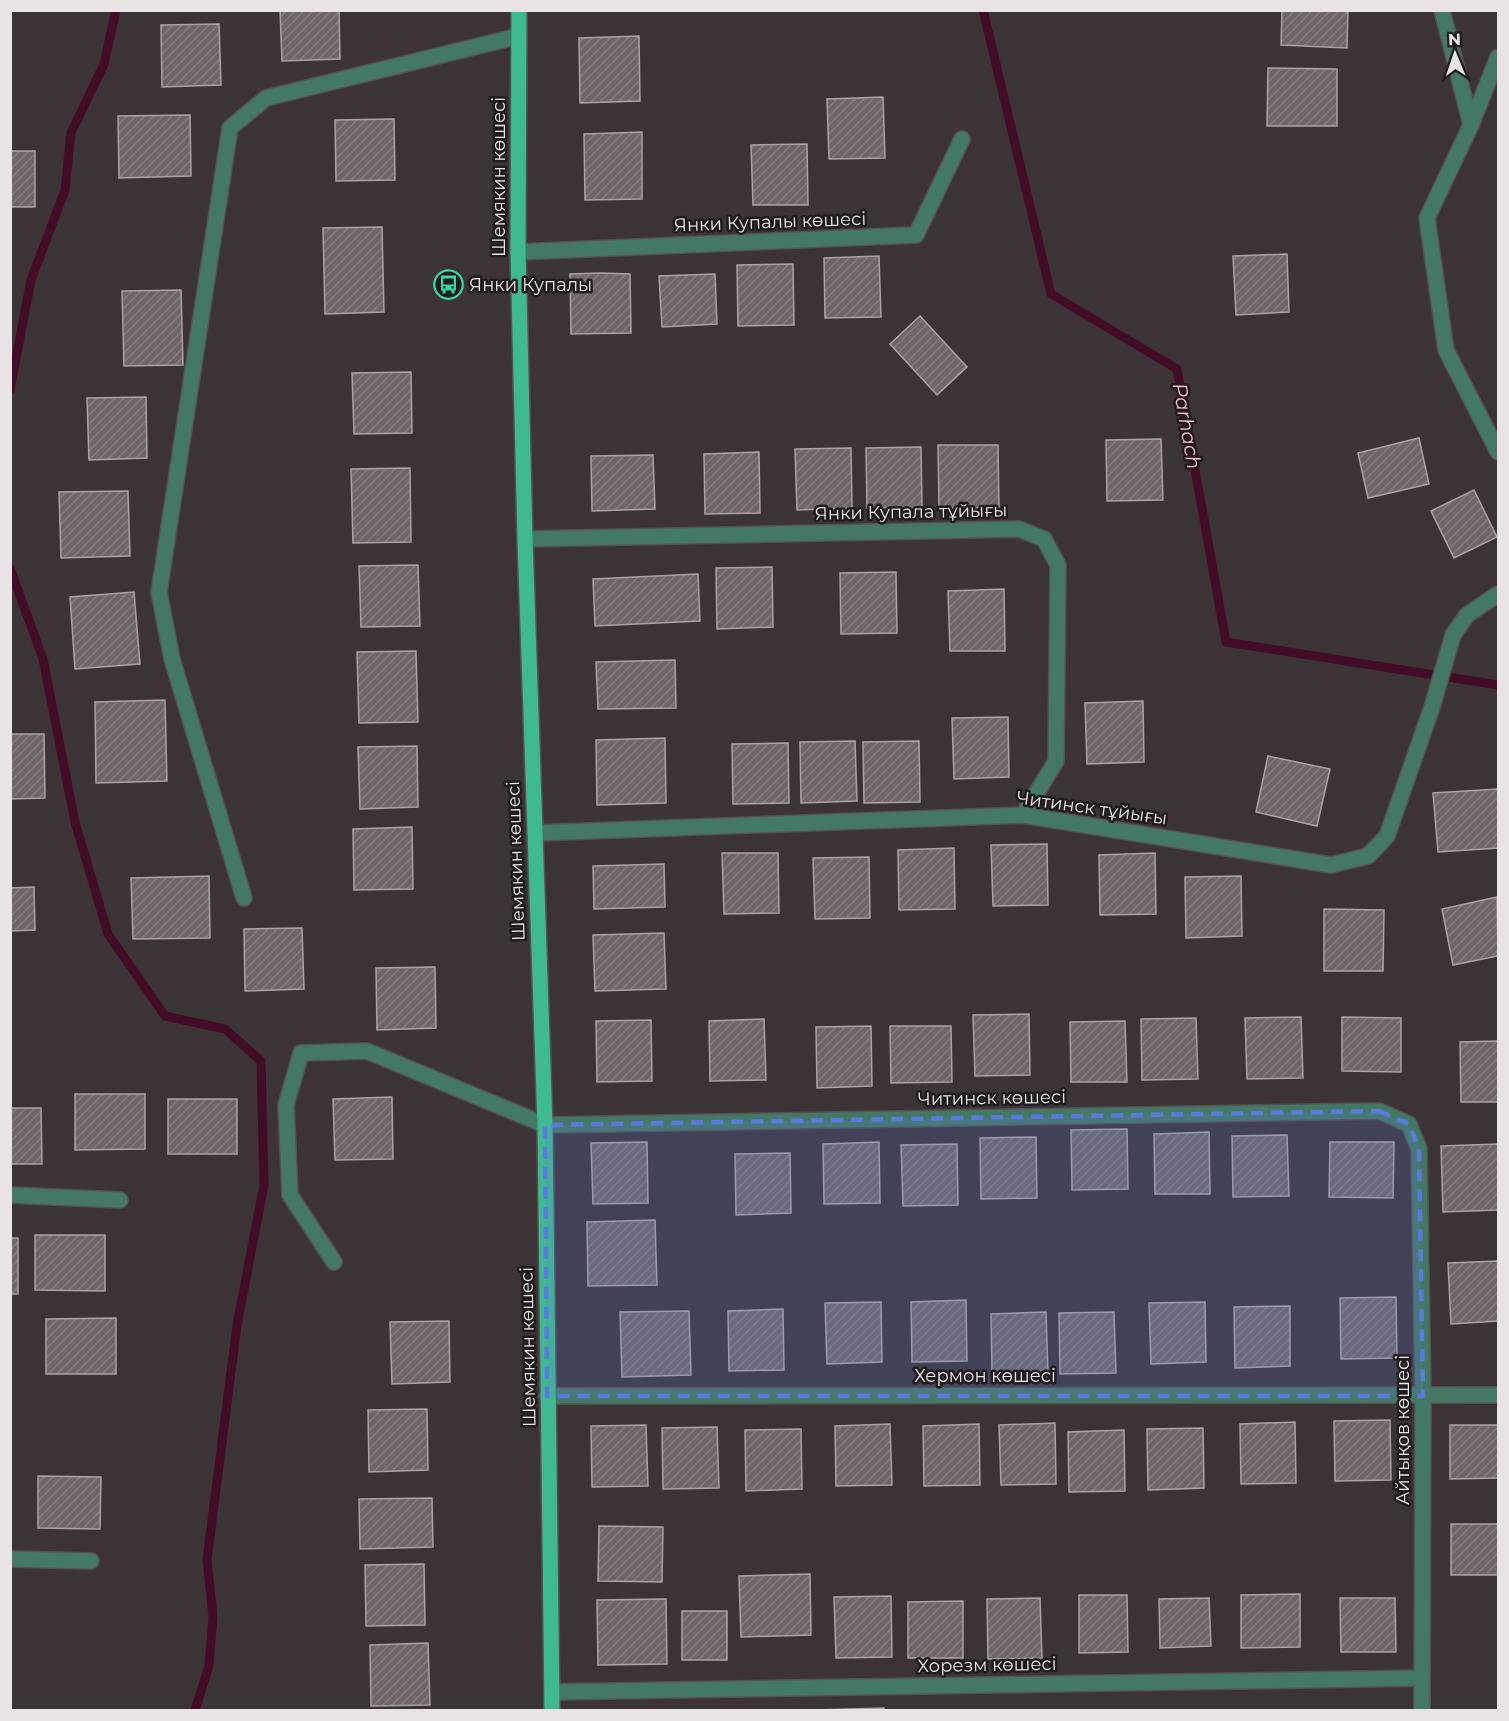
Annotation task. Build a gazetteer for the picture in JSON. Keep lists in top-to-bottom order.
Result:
{
  "streets": {
    "main road": ["Шемякин көшесі"],
    "street": [
      "Янки Купалы көшесі",
      "Янки Купала тұйығы",
      "Читинск тұйығы",
      "Читинск көшесі",
      "Хермон көшесі",
      "Айтықов көшесі",
      "Хорезм көшесі"
    ]
  },
  "crossings": [
    ["Шемякин көшесі", "Янки Купалы көшесі"],
    ["Шемякин көшесі", "Янки Купала тұйығы"],
    ["Шемякин көшесі", "Читинск тұйығы"],
    ["Шемякин көшесі", "Читинск көшесі"],
    ["Шемякин көшесі", "Хермон көшесі"],
    ["Шемякин көшесі", "Хорезм көшесі"],
    ["Янки Купала тұйығы", "Читинск тұйығы"],
    ["Читинск көшесі", "Айтықов көшесі"],
    ["Хермон көшесі", "Айтықов көшесі"],
    ["Айтықов көшесі", "Хорезм көшесі"]
  ],
  "water": ["Parhach"],
  "places": {
    "bus stop": ["Янки Купалы"]
  },
  "north": "top"
}
